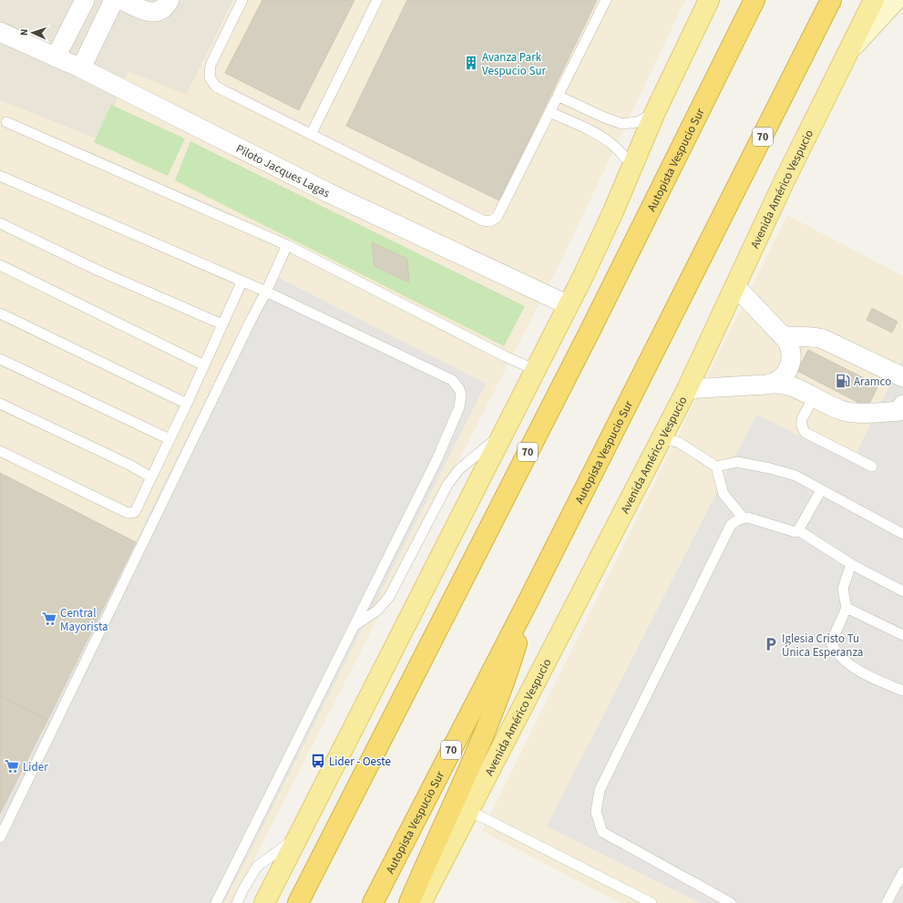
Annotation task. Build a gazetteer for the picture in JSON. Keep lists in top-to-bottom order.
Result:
{
  "streets": {
    "highway": ["70", "Autopista Vespucio Sur"],
    "main road": ["Avenida Américo Vespucio"],
    "street": ["Piloto Jacques Lagas"]
  },
  "places": {
    "building": ["Avanza Park Vespucio Sur"],
    "fuel station": ["Aramco"],
    "supermarket": ["Central Mayorista", "Lider"],
    "parking": ["Iglesia Cristo Tu Única Esperanza"],
    "bus stop": ["Lider - Oeste"]
  },
  "north": "left"
}
